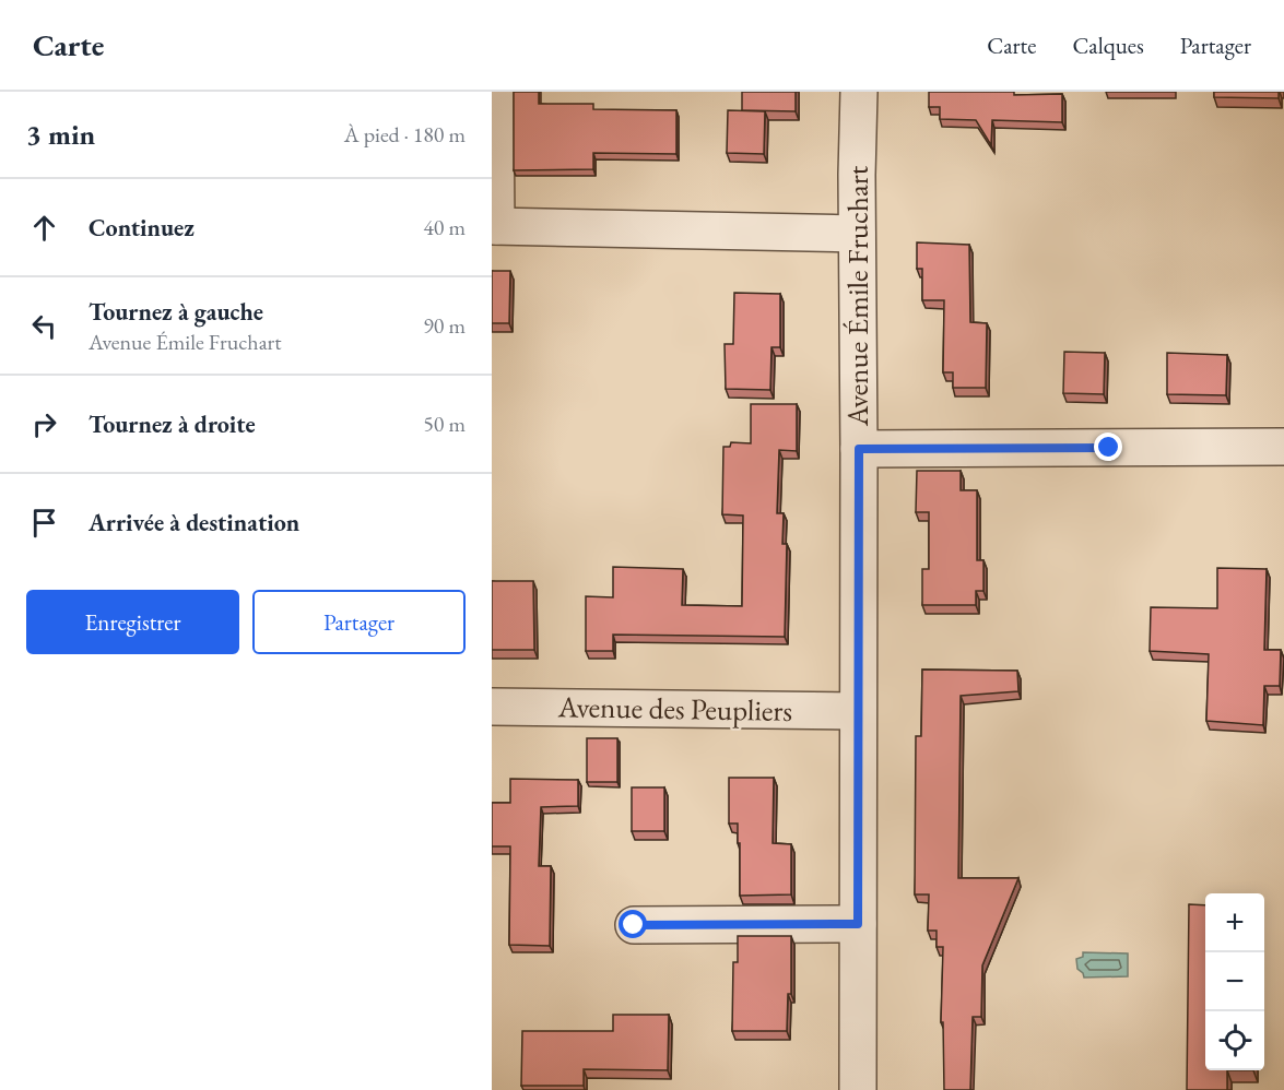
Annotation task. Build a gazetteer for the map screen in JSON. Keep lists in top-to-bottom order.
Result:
{
  "streets": {
    "street": ["Avenue Émile Fruchart", "Avenue des Peupliers"]
  },
  "crossings": [
    ["Avenue Émile Fruchart", "Avenue des Peupliers"]
  ],
  "page": {
    "header": "Carte",
    "nav": ["Carte", "Calques", "Partager"],
    "heading": ["3 min", "À pied · 180 m"],
    "list": [
      ["Continuez", "40 m"],
      ["Tournez à gauche", "Avenue Émile Fruchart", "90 m"],
      ["Tournez à droite", "50 m"],
      "Arrivée à destination"
    ],
    "buttons": ["Enregistrer", "Partager"],
    "map_buttons": ["+", "−"]
  }
}
